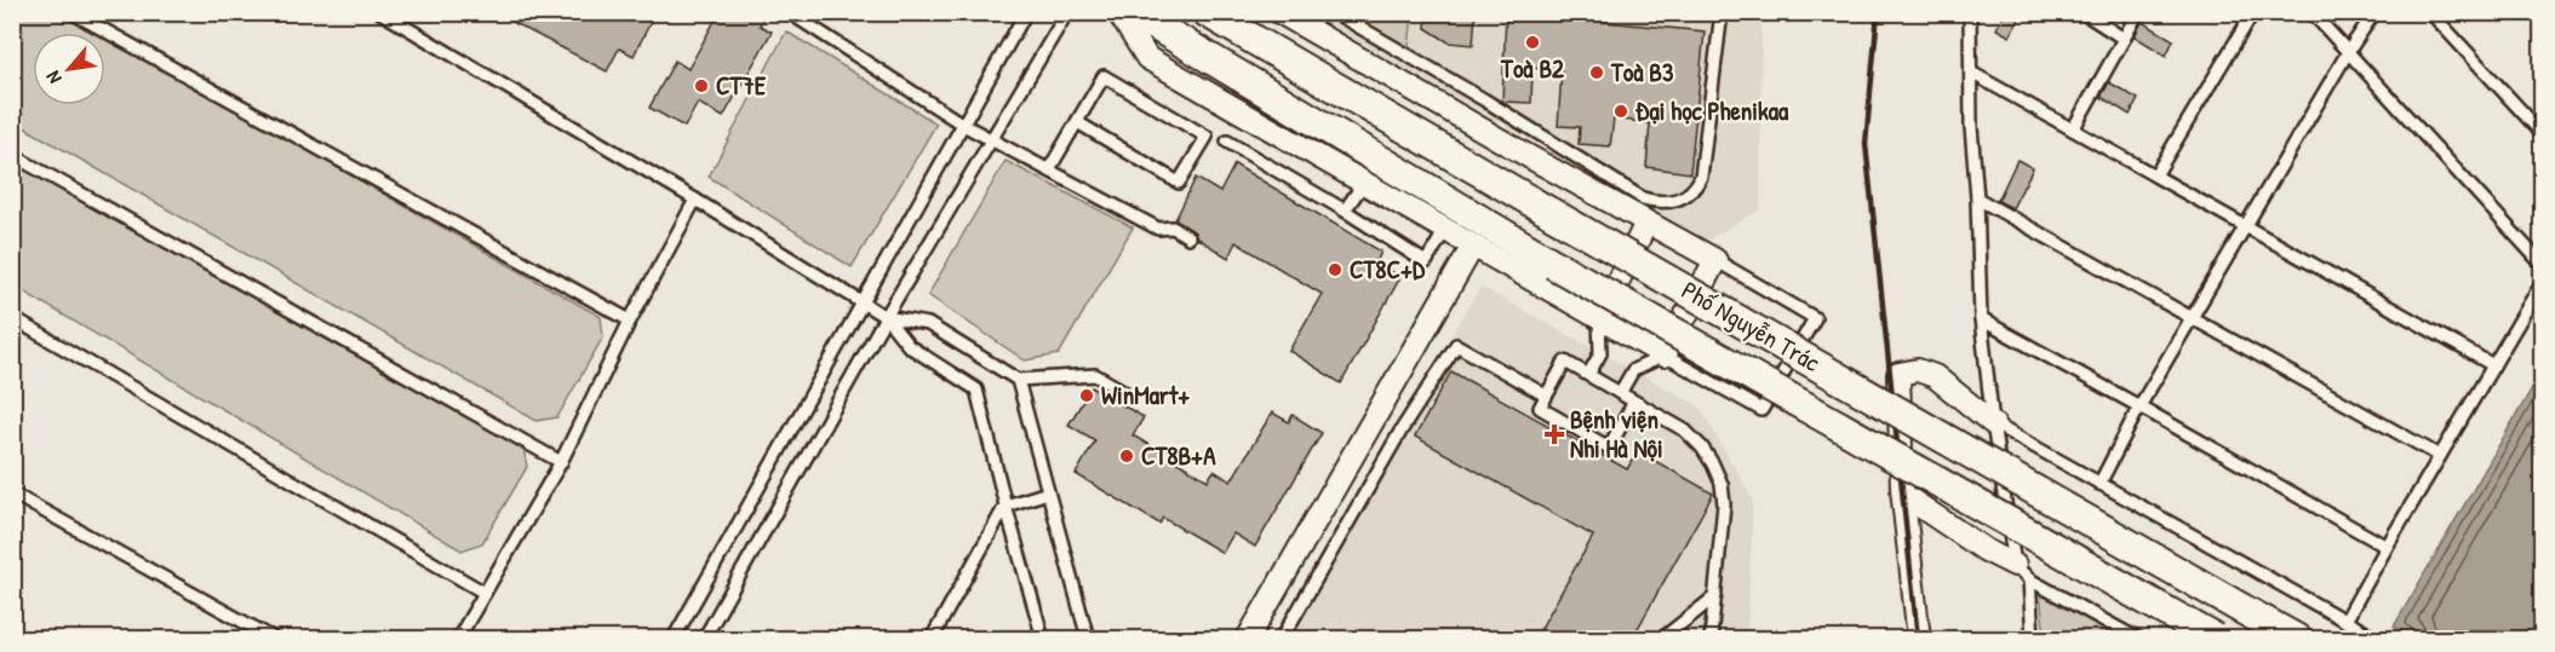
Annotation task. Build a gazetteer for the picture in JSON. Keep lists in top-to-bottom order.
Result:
{
  "streets": {
    "main road": ["Phố Nguyễn Trác"]
  },
  "places": {
    "other": [
      "Toà B2",
      "Toà B3",
      "CT7E",
      "Đại học Phenikaa",
      "CT8C+D",
      "WinMart+",
      "CT8B+A"
    ],
    "health": ["Bệnh viện Nhi Hà Nội"]
  },
  "north": "bottom left"
}
